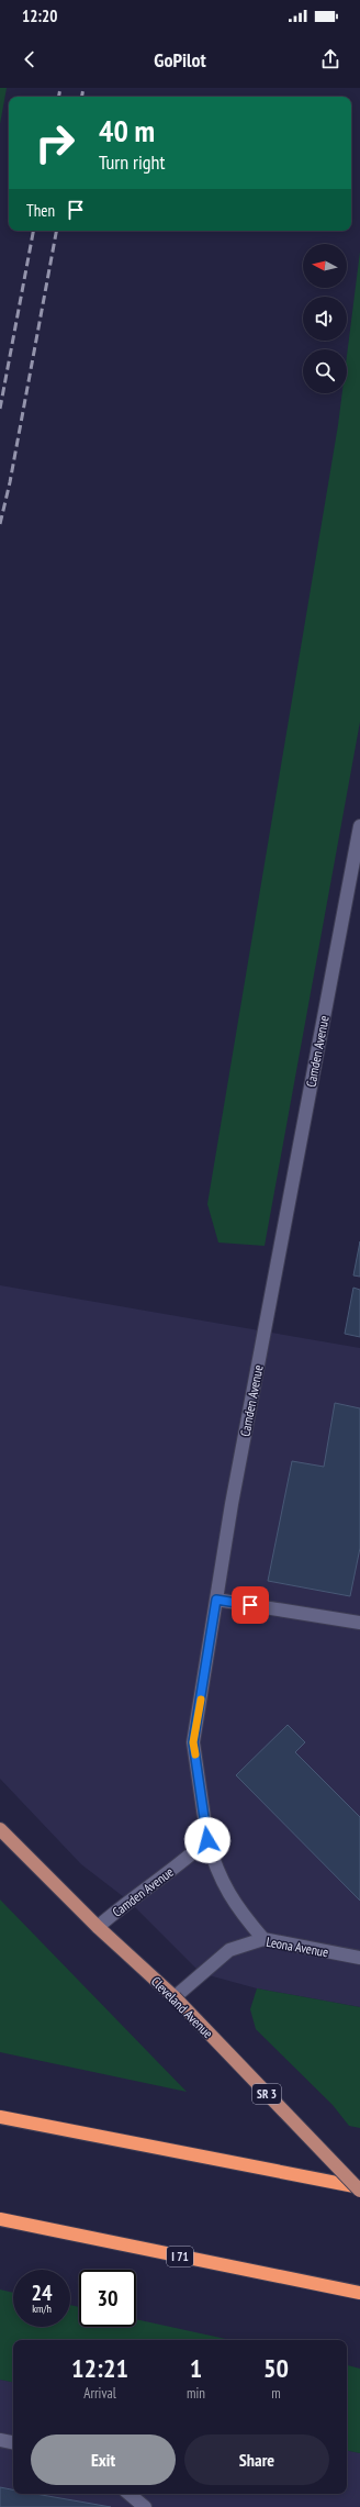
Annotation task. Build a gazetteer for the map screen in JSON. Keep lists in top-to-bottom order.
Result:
{
  "streets": {
    "highway": ["I 71"],
    "main road": ["Cleveland Avenue", "SR 3"],
    "street": ["Camden Avenue", "Leona Avenue"]
  },
  "crossings": [
    ["Camden Avenue", "Cleveland Avenue"],
    ["Leona Avenue", "Cleveland Avenue"]
  ],
  "north": "left",
  "page": {
    "status": "12:20",
    "header": "GoPilot",
    "turn": ["40 m", "Turn right"],
    "then": "Then",
    "speed": "24 km/h",
    "limit": "30",
    "eta": [
      "12:21",
      "Arrival",
      "1",
      "min",
      "50",
      "m"
    ],
    "buttons": ["Exit", "Share"]
  }
}
